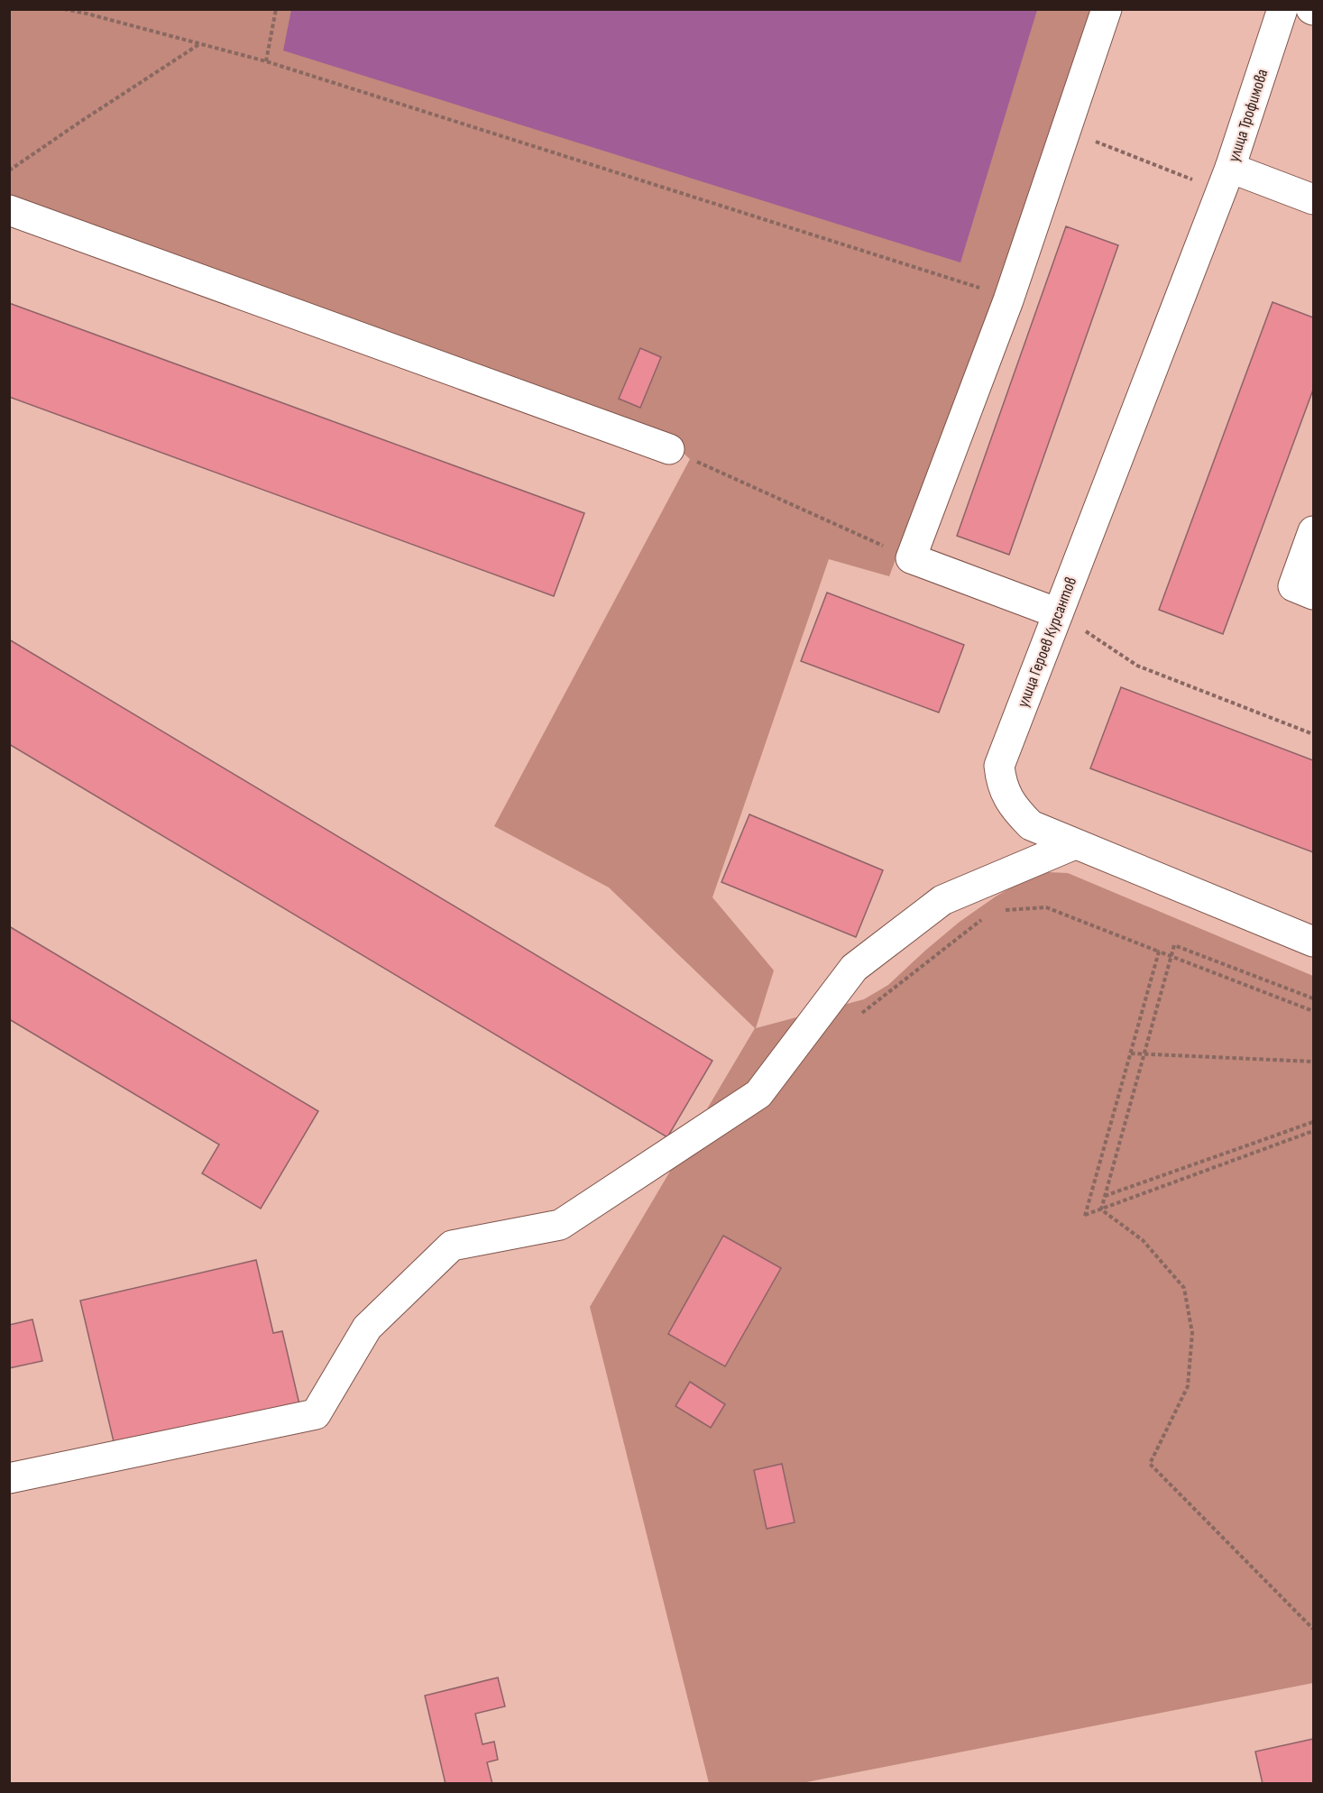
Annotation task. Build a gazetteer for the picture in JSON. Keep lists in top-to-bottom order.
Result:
{
  "streets": {
    "street": ["улица Трофимова", "улица Героев Курсантов"]
  },
  "crossings": [
    ["улица Трофимова", "улица Героев Курсантов"]
  ]
}
